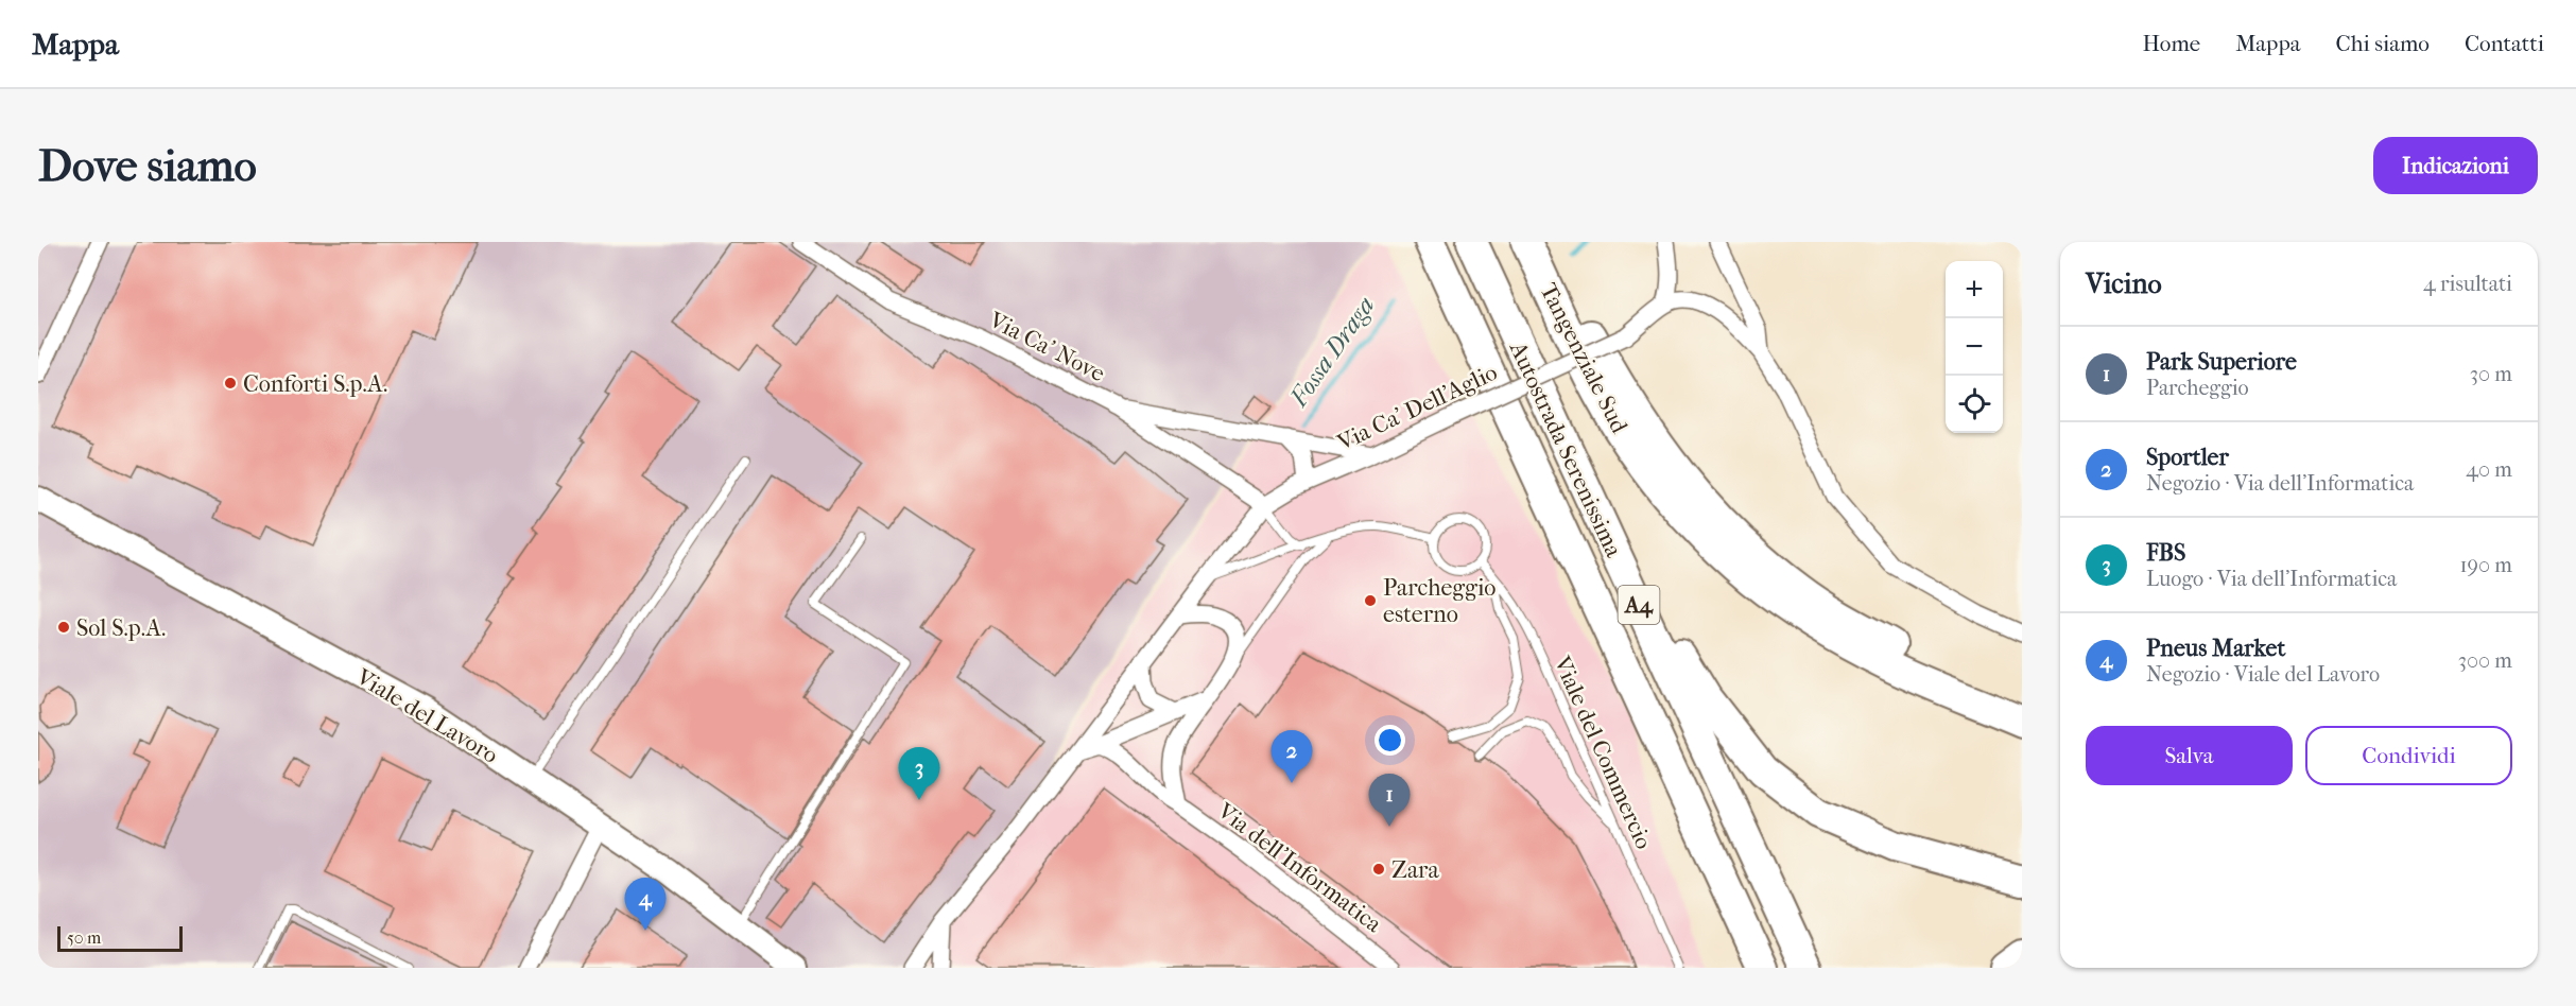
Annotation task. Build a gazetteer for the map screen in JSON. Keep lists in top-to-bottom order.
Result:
{
  "streets": {
    "highway": ["Tangenziale Sud", "Autostrada Serenissima", "A4"],
    "street": [
      "Via Ca' Nove",
      "Via Ca' Dell'Aglio",
      "Viale del Lavoro",
      "Via dell'Informatica"
    ],
    "lane": ["Viale del Commercio"]
  },
  "crossings": [
    ["Via Ca' Nove", "Via Ca' Dell'Aglio"],
    ["Autostrada Serenissima", "A4"]
  ],
  "water": ["Fossa Draga"],
  "places": [
    "Conforti S.p.A.",
    "Parcheggio esterno",
    "Sol S.p.A.",
    "Zara"
  ],
  "scale_bar": "50 m",
  "page": {
    "header": "Mappa",
    "nav": [
      "Home",
      "Mappa",
      "Chi siamo",
      "Contatti"
    ],
    "buttons": [
      "Indicazioni",
      ["Salva", "Condividi"]
    ],
    "title": "Dove siamo",
    "heading": ["Vicino", "4 risultati"],
    "map_buttons": ["+", "−"],
    "list": [
      {
        "mark": "1",
        "name": "Park Superiore",
        "note": "Parcheggio",
        "value": "30 m"
      },
      {
        "mark": "2",
        "name": "Sportler",
        "note": "Negozio · Via dell'Informatica",
        "value": "40 m"
      },
      {
        "mark": "3",
        "name": "FBS",
        "note": "Luogo · Via dell'Informatica",
        "value": "190 m"
      },
      {
        "mark": "4",
        "name": "Pneus Market",
        "note": "Negozio · Viale del Lavoro",
        "value": "300 m"
      }
    ],
    "pins": [
      "2",
      "3",
      "1",
      "4"
    ],
    "scale": "50 m"
  }
}
